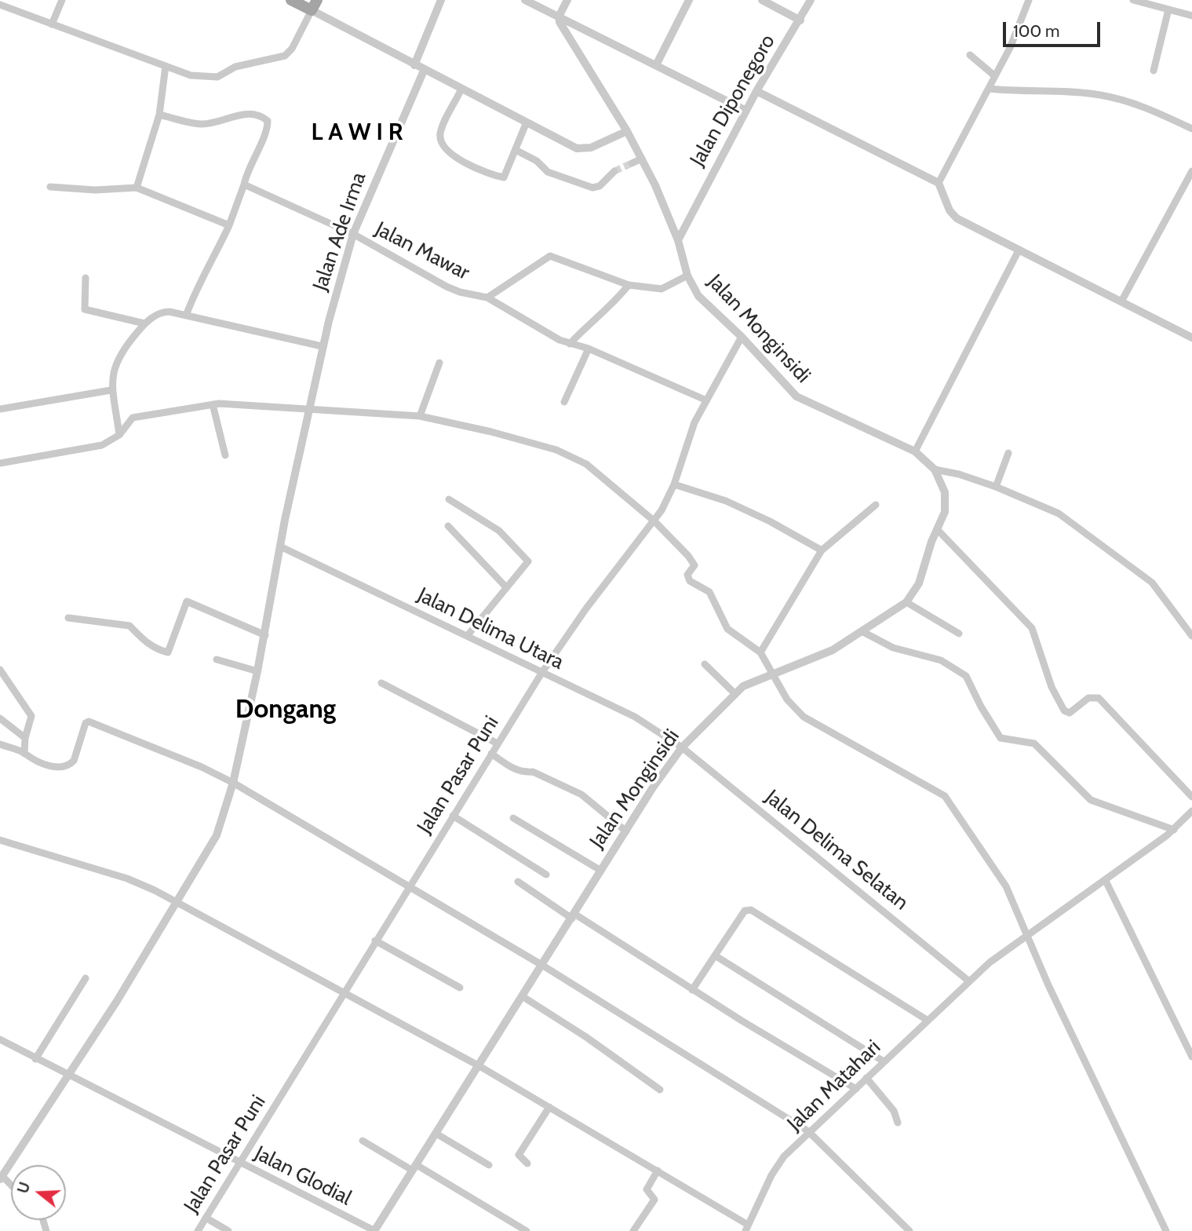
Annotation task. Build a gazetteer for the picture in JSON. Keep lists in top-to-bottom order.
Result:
{
  "streets": {
    "street": [
      "Jalan Diponegoro",
      "Jalan Ade Irma",
      "Jalan Mawar",
      "Jalan Monginsidi",
      "Jalan Delima Utara",
      "Jalan Pasar Puni",
      "Jalan Delima Selatan",
      "Jalan Matahari",
      "Jalan Glodial"
    ]
  },
  "crossings": [
    ["Jalan Diponegoro", "Jalan Monginsidi"],
    ["Jalan Ade Irma", "Jalan Mawar"],
    ["Jalan Ade Irma", "Jalan Delima Utara"],
    ["Jalan Ade Irma", "Jalan Glodial"],
    ["Jalan Mawar", "Jalan Pasar Puni"],
    ["Jalan Monginsidi", "Jalan Delima Utara"],
    ["Jalan Monginsidi", "Jalan Pasar Puni"],
    ["Jalan Monginsidi", "Jalan Delima Selatan"],
    ["Jalan Monginsidi", "Jalan Glodial"],
    ["Jalan Delima Utara", "Jalan Pasar Puni"],
    ["Jalan Delima Utara", "Jalan Delima Selatan"],
    ["Jalan Pasar Puni", "Jalan Glodial"],
    ["Jalan Delima Selatan", "Jalan Matahari"]
  ],
  "districts": ["L A W I R", "Dongang"],
  "scale_bar": "100 m",
  "north": "left"
}
